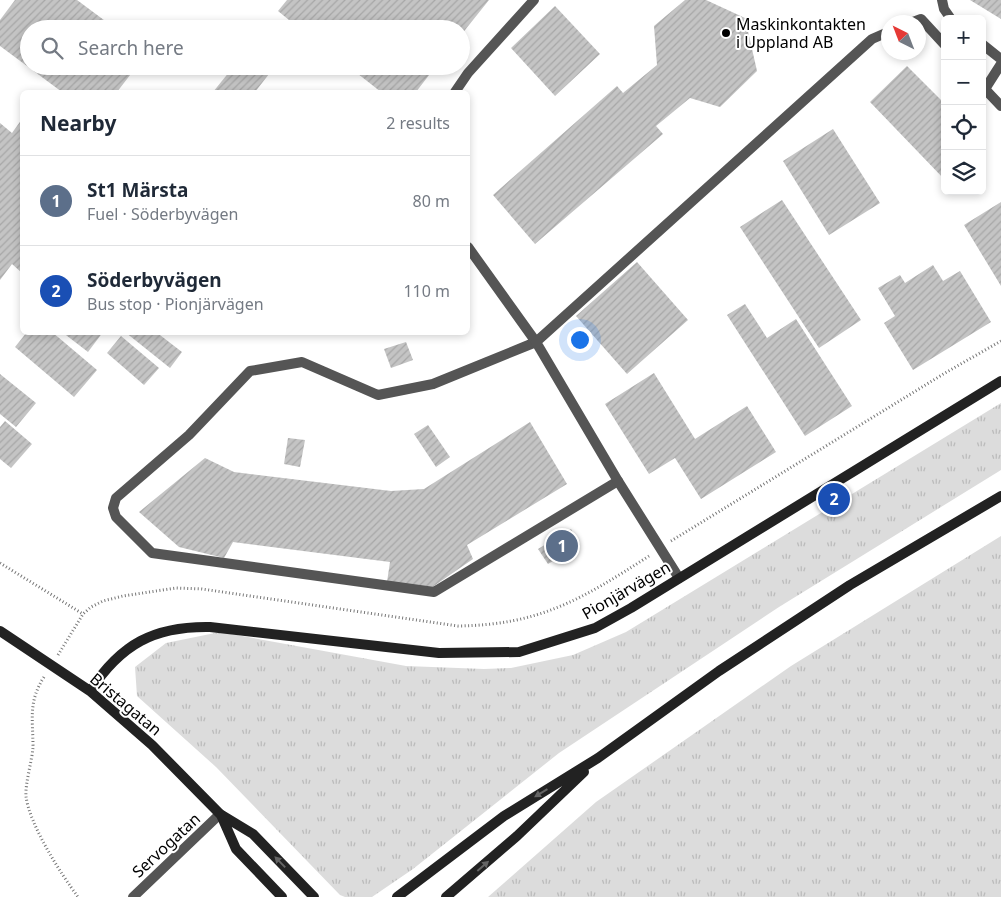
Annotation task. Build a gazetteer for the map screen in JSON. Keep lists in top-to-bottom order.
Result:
{
  "streets": {
    "street": ["Pionjärvägen", "Bristagatan", "Servogatan"]
  },
  "crossings": [
    ["Pionjärvägen", "Bristagatan"],
    ["Bristagatan", "Servogatan"]
  ],
  "places": ["Maskinkontakten i Uppland AB"],
  "north": "top left",
  "page": {
    "map_buttons": ["+", "−"],
    "search": "Search here",
    "heading": ["Nearby", "2 results"],
    "list": [
      {
        "mark": "1",
        "name": "St1 Märsta",
        "note": "Fuel · Söderbyvägen",
        "value": "80 m"
      },
      {
        "mark": "2",
        "name": "Söderbyvägen",
        "note": "Bus stop · Pionjärvägen",
        "value": "110 m"
      }
    ],
    "pins": ["2", "1"]
  }
}
